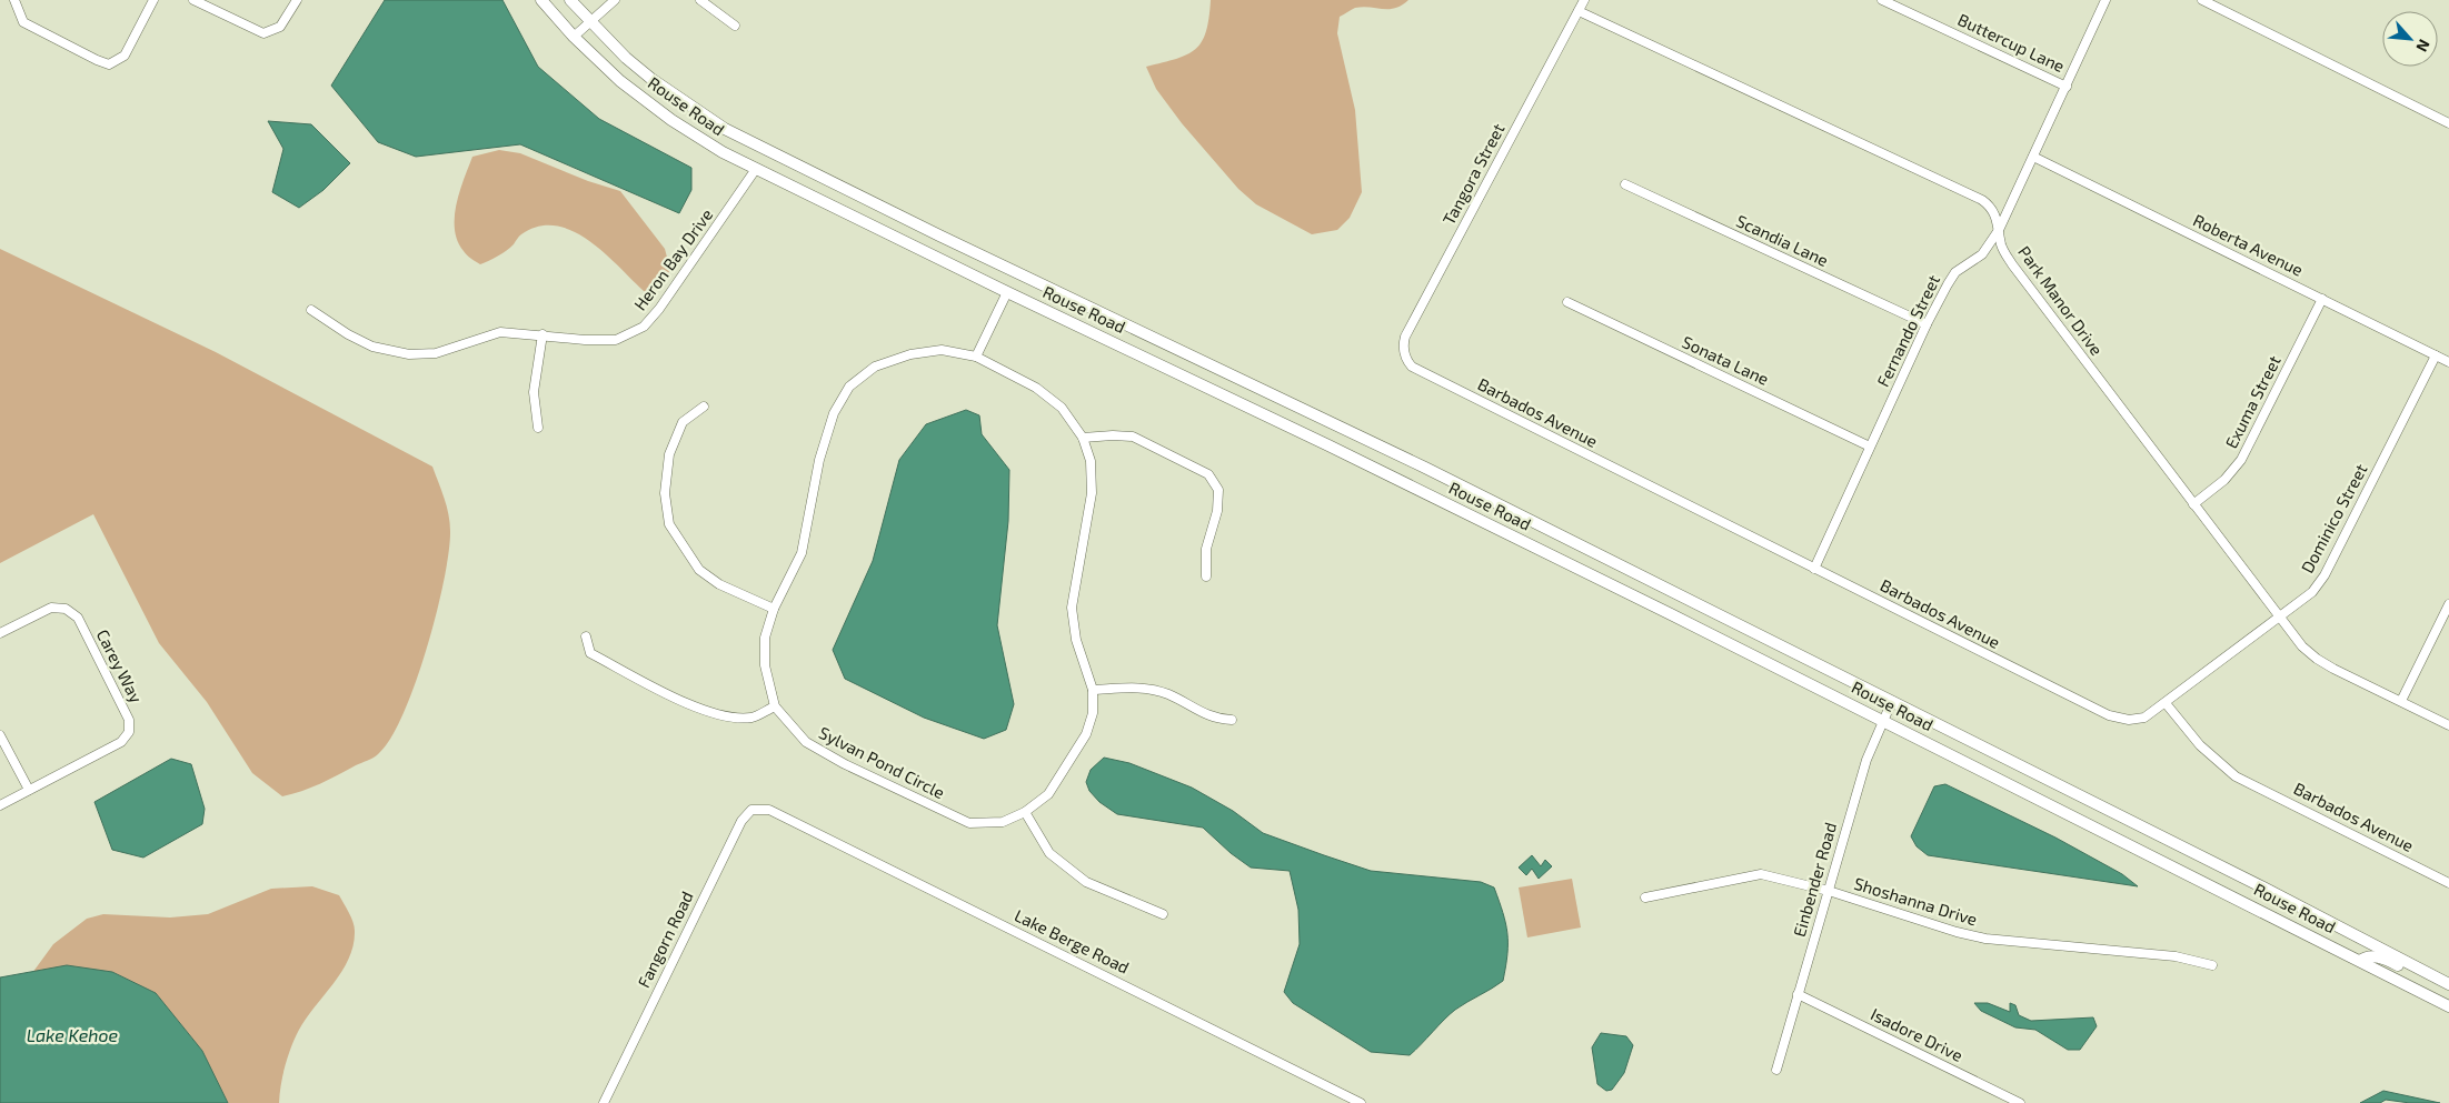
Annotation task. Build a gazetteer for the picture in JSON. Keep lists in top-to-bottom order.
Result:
{
  "streets": {
    "street": [
      "Buttercup Lane",
      "Rouse Road",
      "Tangora Street",
      "Scandia Lane",
      "Roberta Avenue",
      "Heron Bay Drive",
      "Park Manor Drive",
      "Fernando Street",
      "Sonata Lane",
      "Exuma Street",
      "Barbados Avenue",
      "Dominico Street",
      "Carey Way",
      "Sylvan Pond Circle",
      "Einbender Road",
      "Shoshanna Drive",
      "Fangorn Road",
      "Lake Berge Road",
      "Isadore Drive"
    ]
  },
  "crossings": [
    ["Buttercup Lane", "Fernando Street"],
    ["Rouse Road", "Heron Bay Drive"],
    ["Rouse Road", "Einbender Road"],
    ["Tangora Street", "Park Manor Drive"],
    ["Tangora Street", "Barbados Avenue"],
    ["Scandia Lane", "Fernando Street"],
    ["Roberta Avenue", "Fernando Street"],
    ["Roberta Avenue", "Exuma Street"],
    ["Roberta Avenue", "Dominico Street"],
    ["Park Manor Drive", "Fernando Street"],
    ["Park Manor Drive", "Exuma Street"],
    ["Park Manor Drive", "Dominico Street"],
    ["Fernando Street", "Sonata Lane"],
    ["Fernando Street", "Barbados Avenue"],
    ["Barbados Avenue", "Dominico Street"],
    ["Einbender Road", "Shoshanna Drive"],
    ["Einbender Road", "Isadore Drive"],
    ["Fangorn Road", "Lake Berge Road"]
  ],
  "water": ["Lake Kehoe"],
  "north": "bottom right"
}
